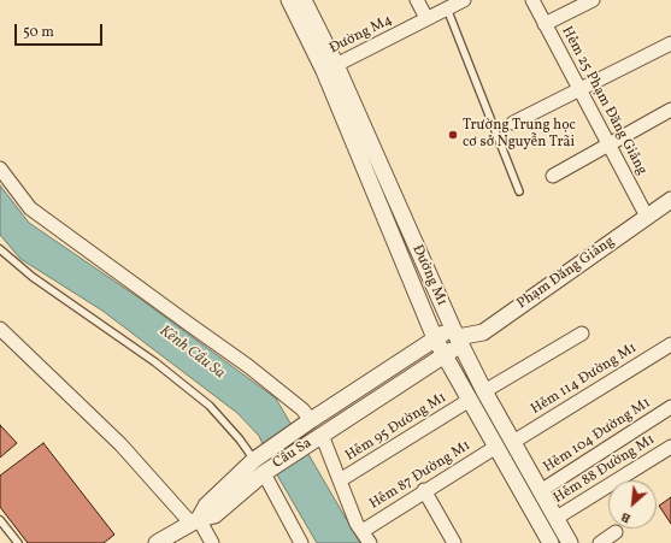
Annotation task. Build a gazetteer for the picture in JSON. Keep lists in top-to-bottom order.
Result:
{
  "streets": {
    "street": [
      "Đường M4",
      "Hẻm 25 Phạm Đăng Giảng",
      "Phạm Đăng Giảng",
      "Đường M1",
      "Hẻm 114 Đường M1",
      "Hẻm 95 Đường M1",
      "Hẻm 104 Đường M1",
      "Cầu Sa",
      "Hẻm 88 Đường M1",
      "Hẻm 87 Đường M1"
    ]
  },
  "crossings": [
    ["Đường M4", "Đường M1"],
    ["Hẻm 25 Phạm Đăng Giảng", "Phạm Đăng Giảng"],
    ["Phạm Đăng Giảng", "Đường M1"],
    ["Phạm Đăng Giảng", "Cầu Sa"],
    ["Đường M1", "Hẻm 114 Đường M1"],
    ["Đường M1", "Hẻm 95 Đường M1"],
    ["Đường M1", "Hẻm 104 Đường M1"],
    ["Đường M1", "Hẻm 88 Đường M1"],
    ["Đường M1", "Hẻm 87 Đường M1"]
  ],
  "water": ["Kênh Cầu Sa"],
  "places": ["Trường Trung học cơ sở Nguyễn Trãi"],
  "scale_bar": "50 m",
  "north": "bottom left"
}
